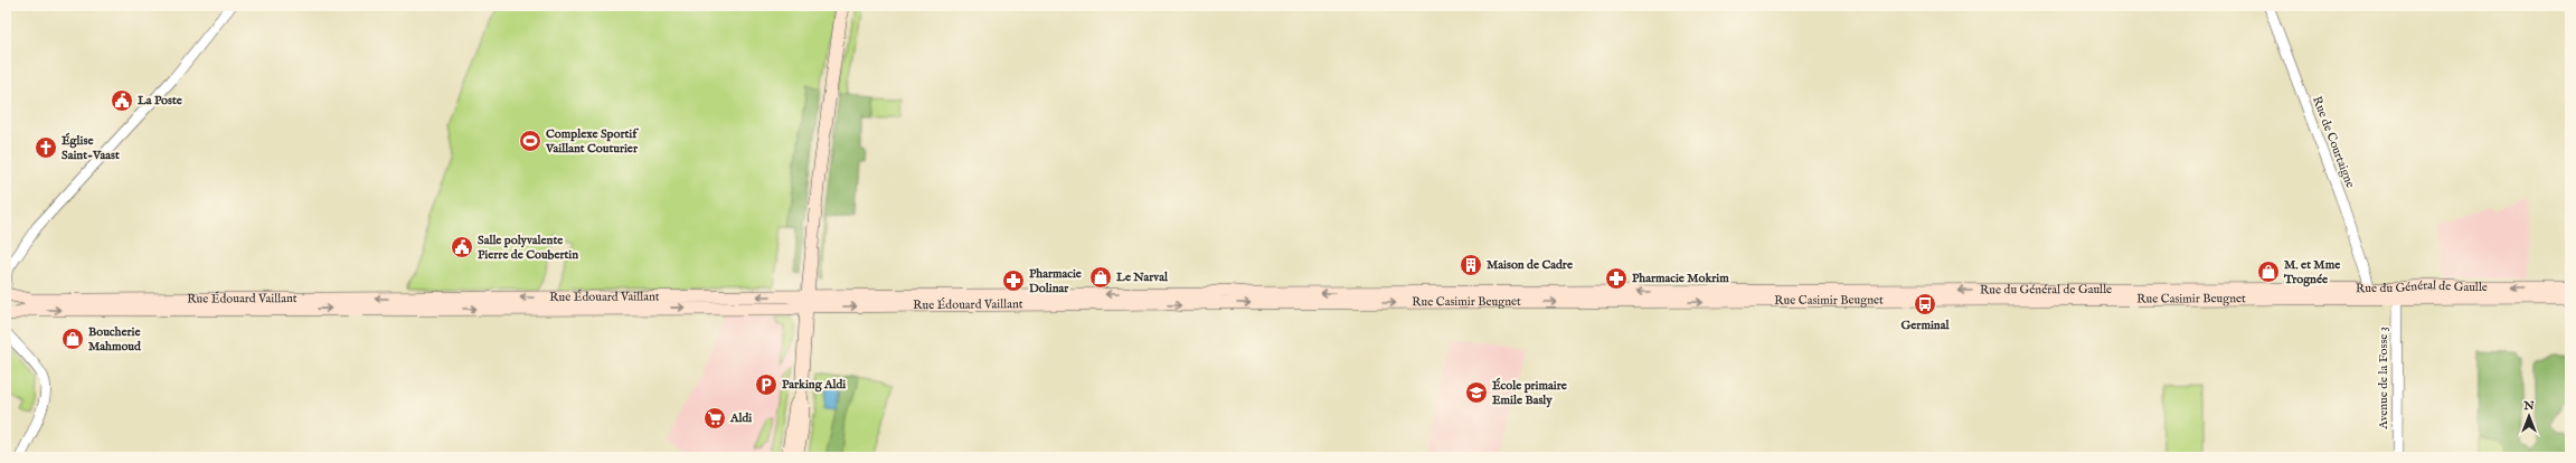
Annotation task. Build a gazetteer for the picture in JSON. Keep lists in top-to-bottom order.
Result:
{
  "streets": {
    "main road": ["Rue du Général de Gaulle", "Rue Édouard Vaillant", "Rue Casimir Beugnet"],
    "street": ["Rue de Courtaigne", "Avenue de la Fosse 3"]
  },
  "crossings": [
    ["Rue de Courtaigne", "Rue du Général de Gaulle"],
    ["Rue de Courtaigne", "Rue Casimir Beugnet"],
    ["Rue du Général de Gaulle", "Rue Casimir Beugnet"],
    ["Rue du Général de Gaulle", "Avenue de la Fosse 3"],
    ["Rue Édouard Vaillant", "Rue Casimir Beugnet"]
  ],
  "one_way": ["Rue du Général de Gaulle"],
  "places": {
    "public building": ["La Poste", "Salle polyvalente Pierre de Coubertin"],
    "sports": ["Complexe Sportif Vaillant Couturier"],
    "church": ["Église Saint-Vaast"],
    "building": ["Maison de Cadre"],
    "shop": ["M. et Mme Trognée", "Le Narval", "Boucherie Mahmoud"],
    "pharmacy": ["Pharmacie Mokrim", "Pharmacie Dolinar"],
    "bus stop": ["Germinal"],
    "parking": ["Parking Aldi"],
    "school or university": ["École primaire Emile Basly"],
    "supermarket": ["Aldi"]
  },
  "north": "top"
}
